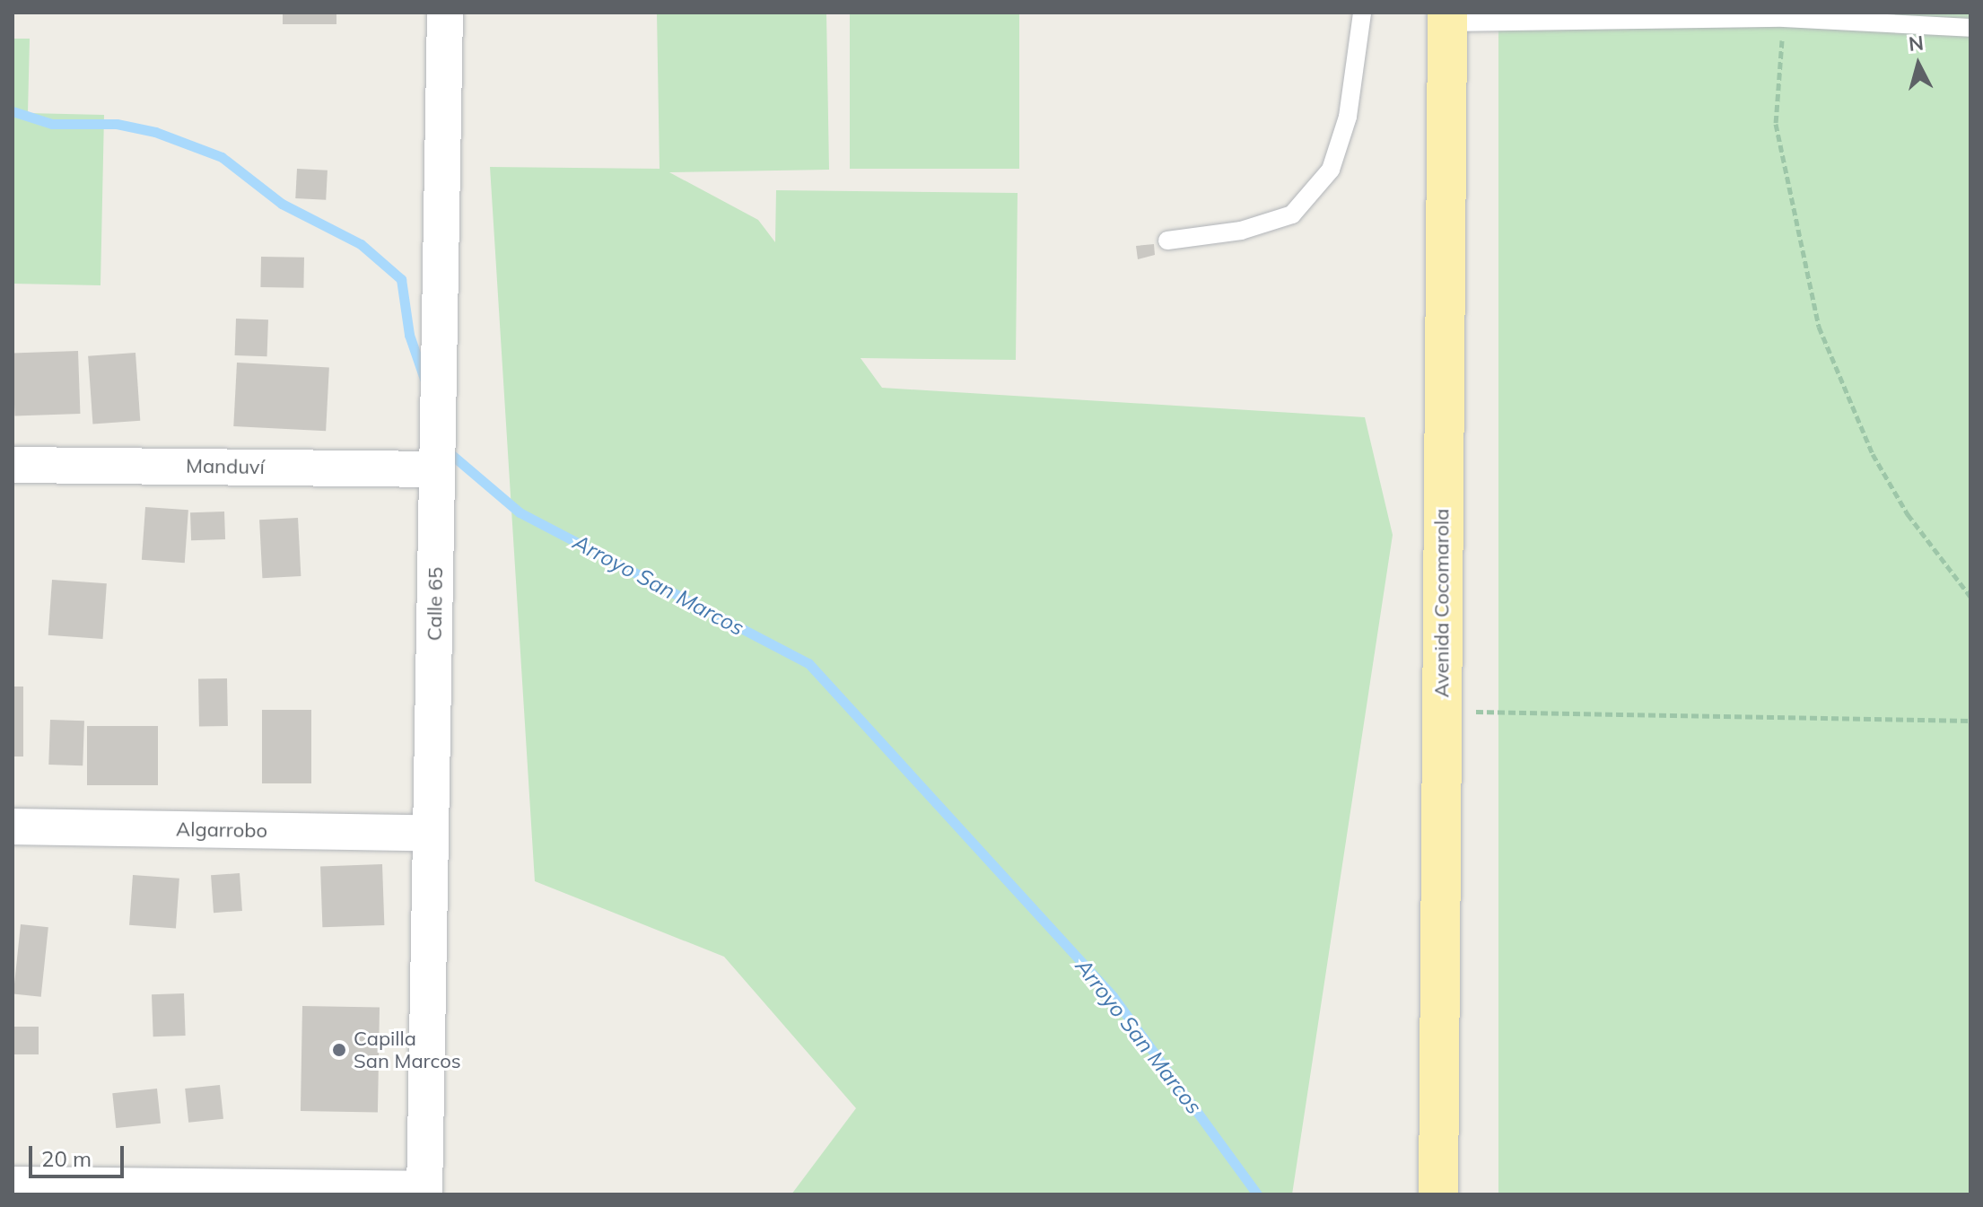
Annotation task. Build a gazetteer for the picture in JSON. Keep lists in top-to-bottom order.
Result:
{
  "streets": {
    "main road": ["Avenida Cocomarola"],
    "street": ["Manduví", "Calle 65", "Algarrobo"]
  },
  "crossings": [
    ["Manduví", "Calle 65"],
    ["Calle 65", "Algarrobo"]
  ],
  "water": ["Arroyo San Marcos"],
  "places": ["Capilla San Marcos"],
  "scale_bar": "20 m",
  "north": "top"
}
